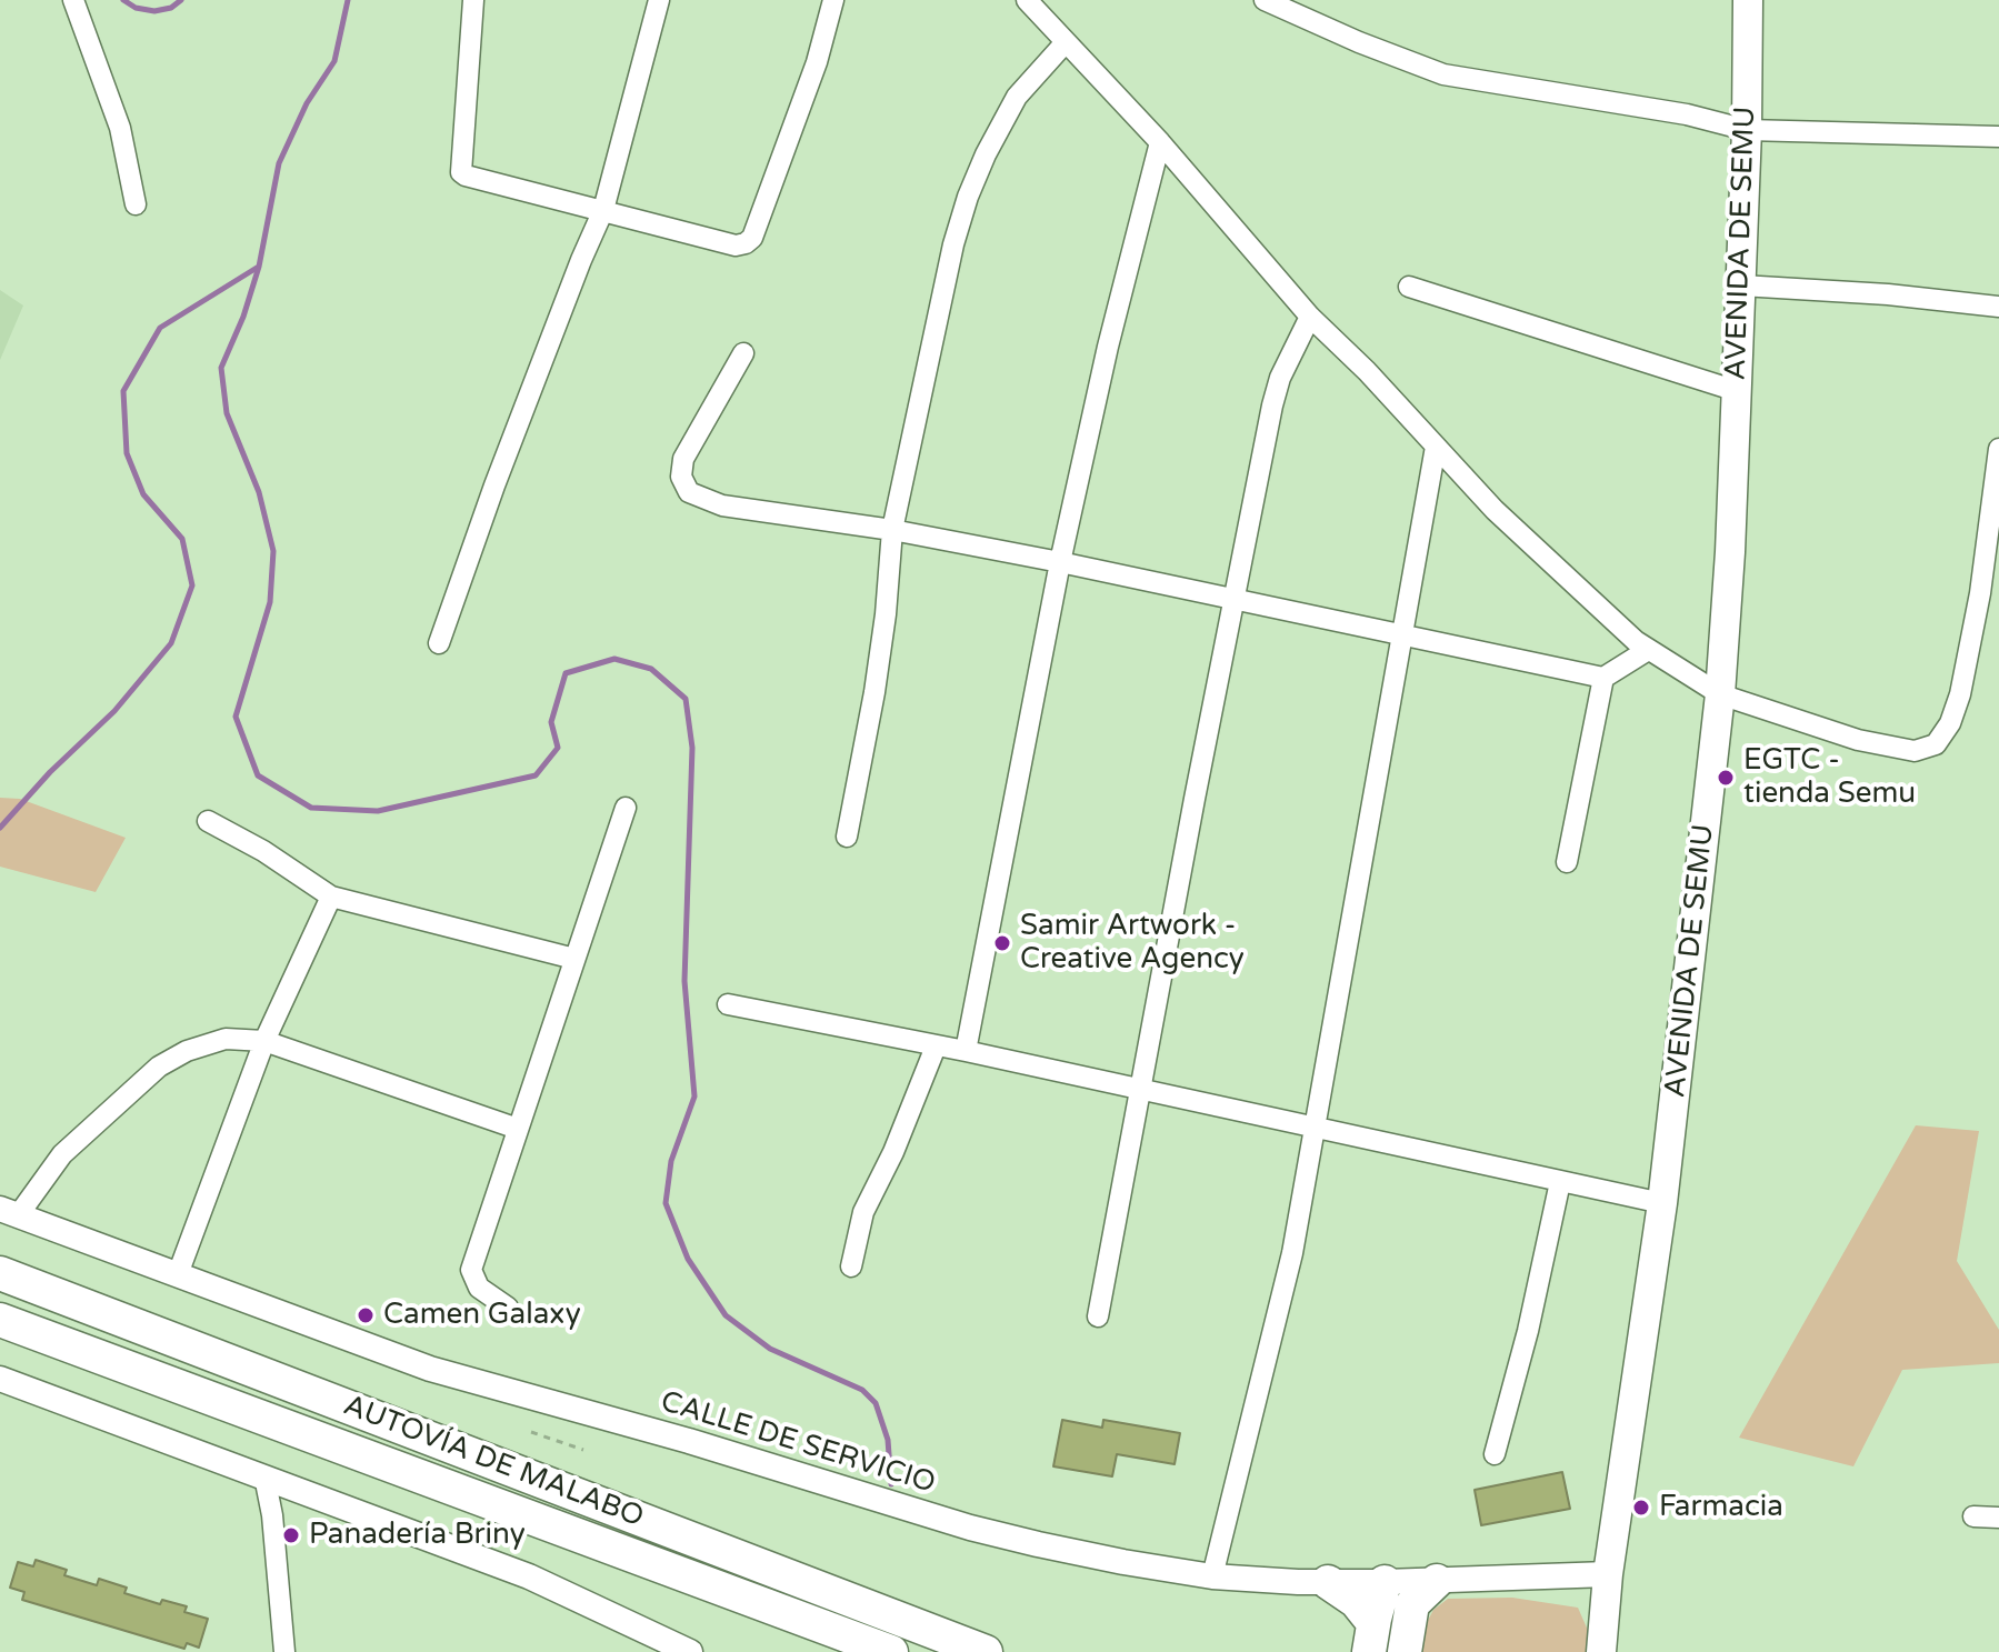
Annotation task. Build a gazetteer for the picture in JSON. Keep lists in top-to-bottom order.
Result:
{
  "streets": {
    "highway": ["AUTOVÍA DE MALABO"],
    "main road": ["AVENIDA DE SEMU"],
    "street": ["CALLE DE SERVICIO"]
  },
  "crossings": [
    ["AVENIDA DE SEMU", "CALLE DE SERVICIO"]
  ],
  "places": [
    "EGTC - tienda Semu",
    "Samir Artwork - Creative Agency",
    "Camen Galaxy",
    "Farmacia",
    "Panadería Briny"
  ]
}
